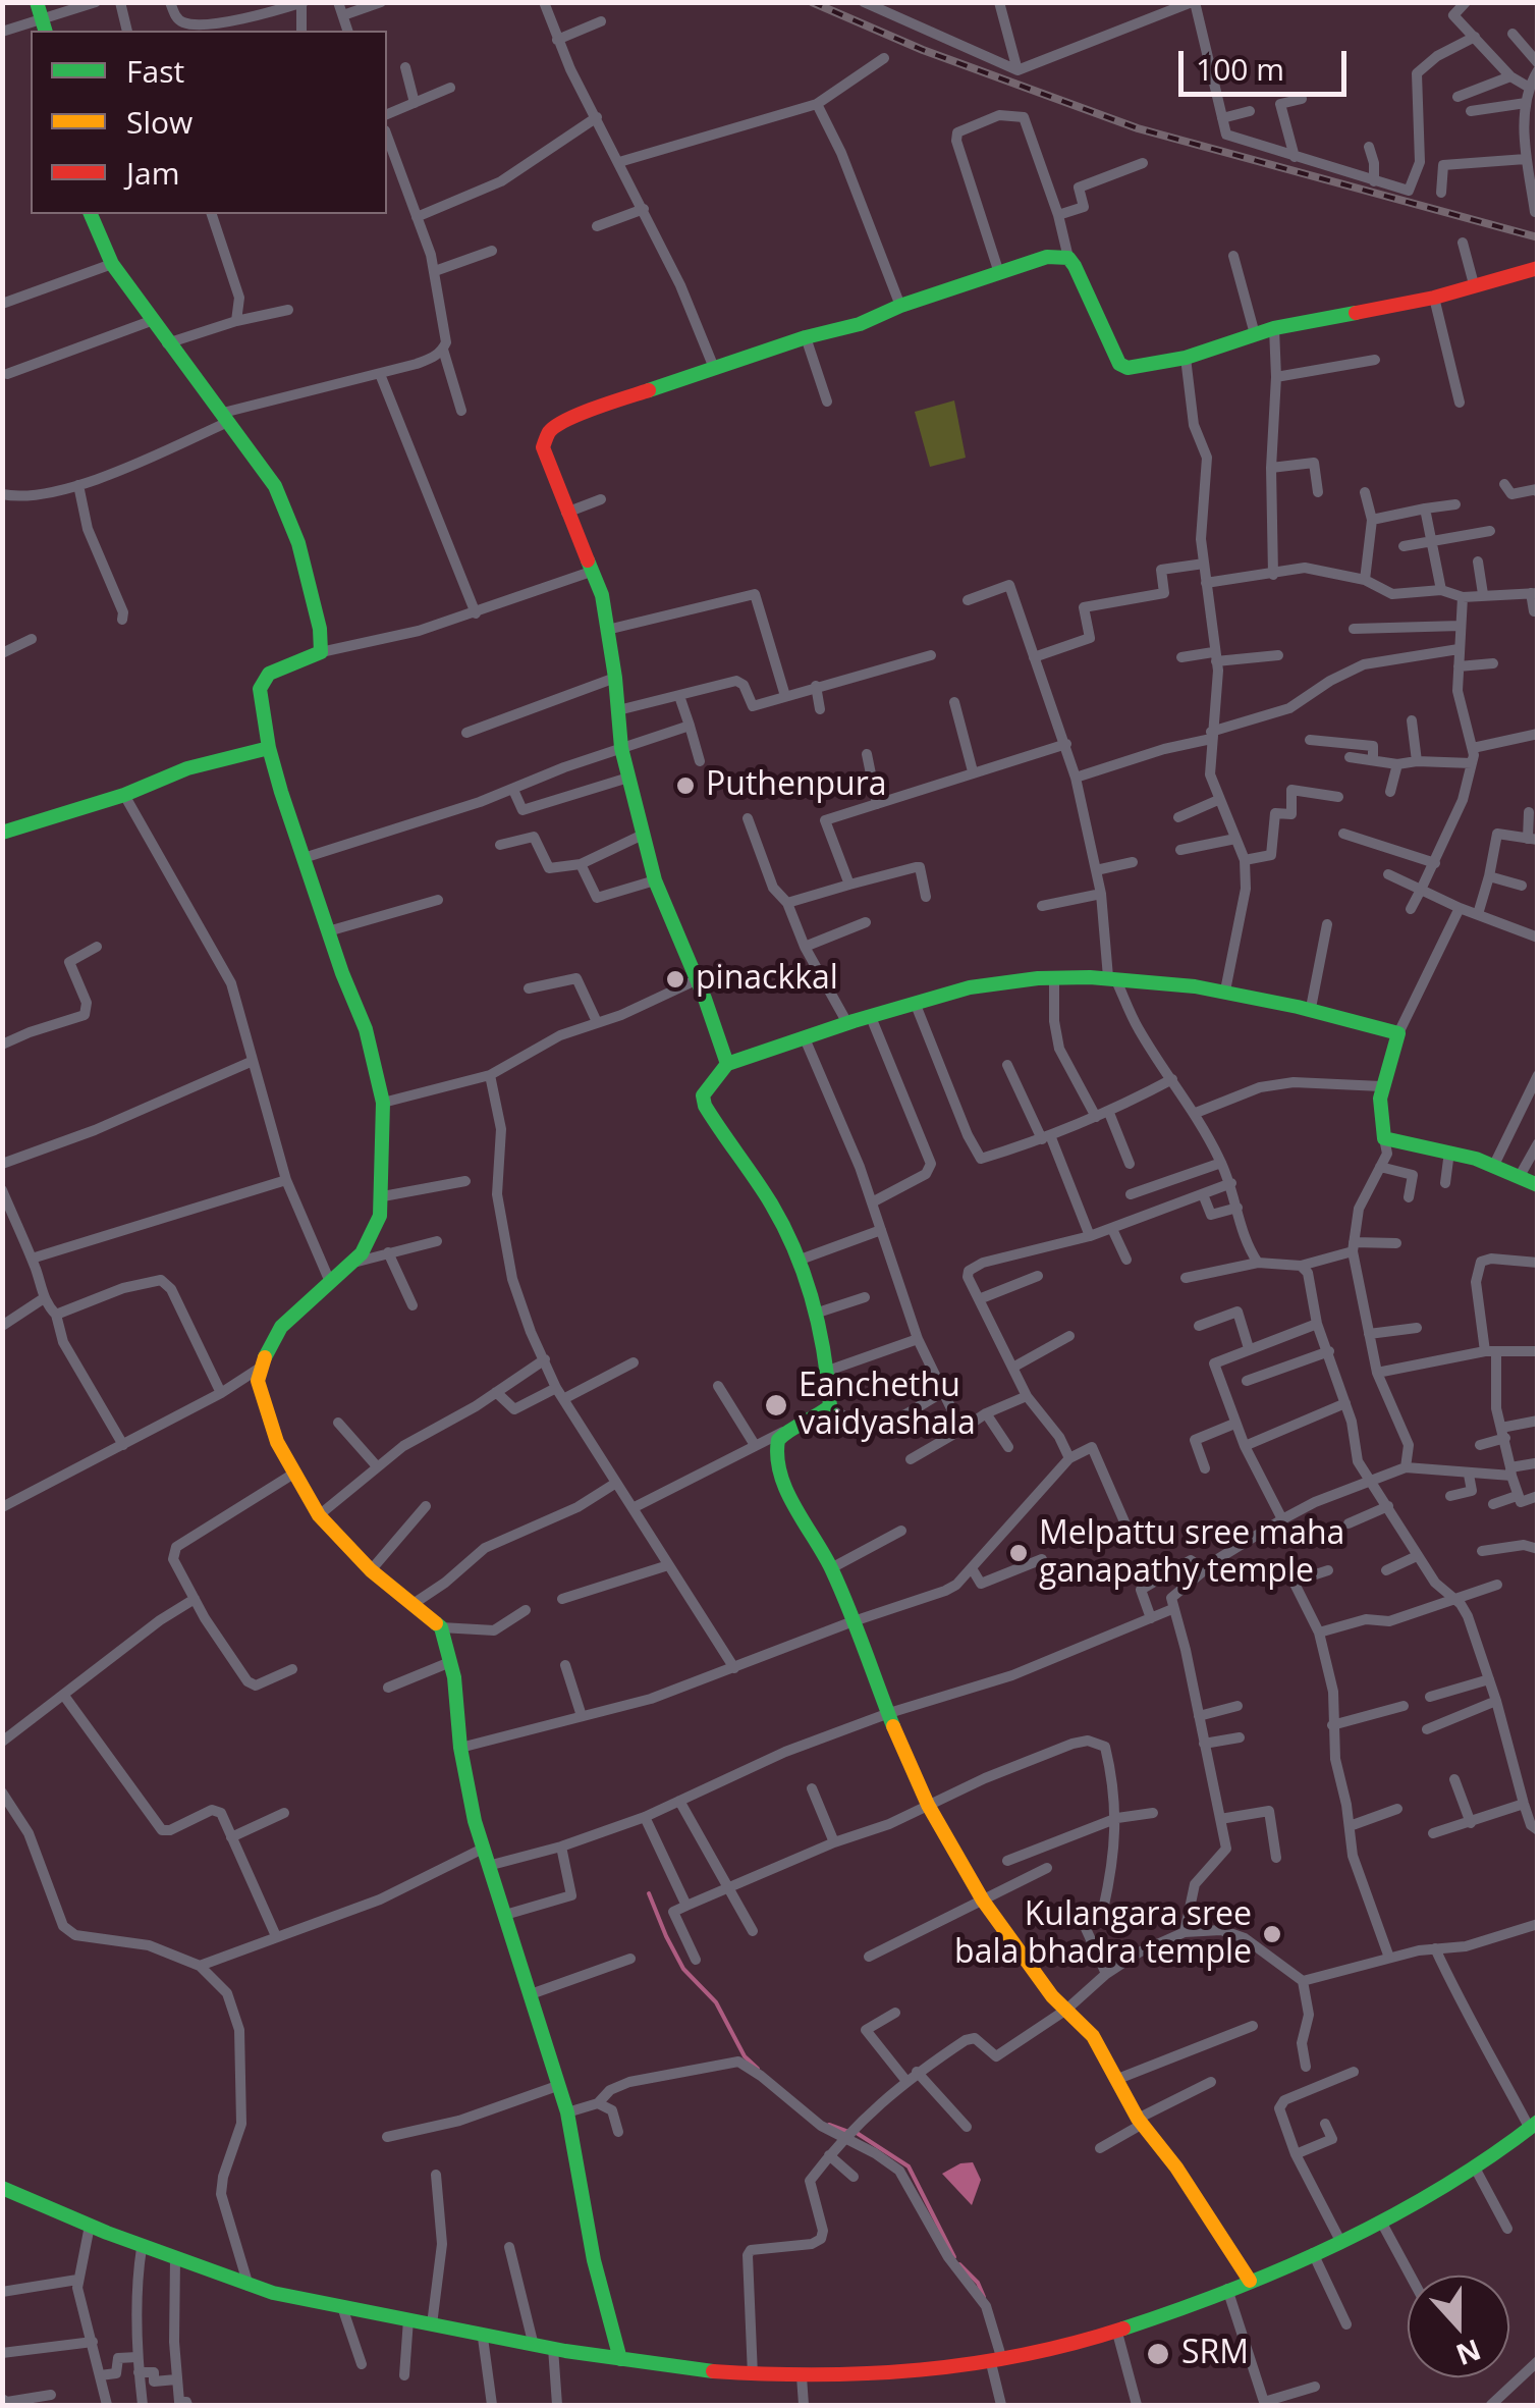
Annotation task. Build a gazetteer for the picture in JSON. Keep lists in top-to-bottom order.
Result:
{
  "places": [
    "Puthenpura",
    "pinackkal",
    "Eanchethu vaidyashala",
    "Melpattu sree maha ganapathy temple",
    "Kulangara sree bala bhadra temple",
    "SRM"
  ],
  "legend": ["Fast", "Slow", "Jam"],
  "scale_bar": "100 m",
  "north": "bottom"
}
